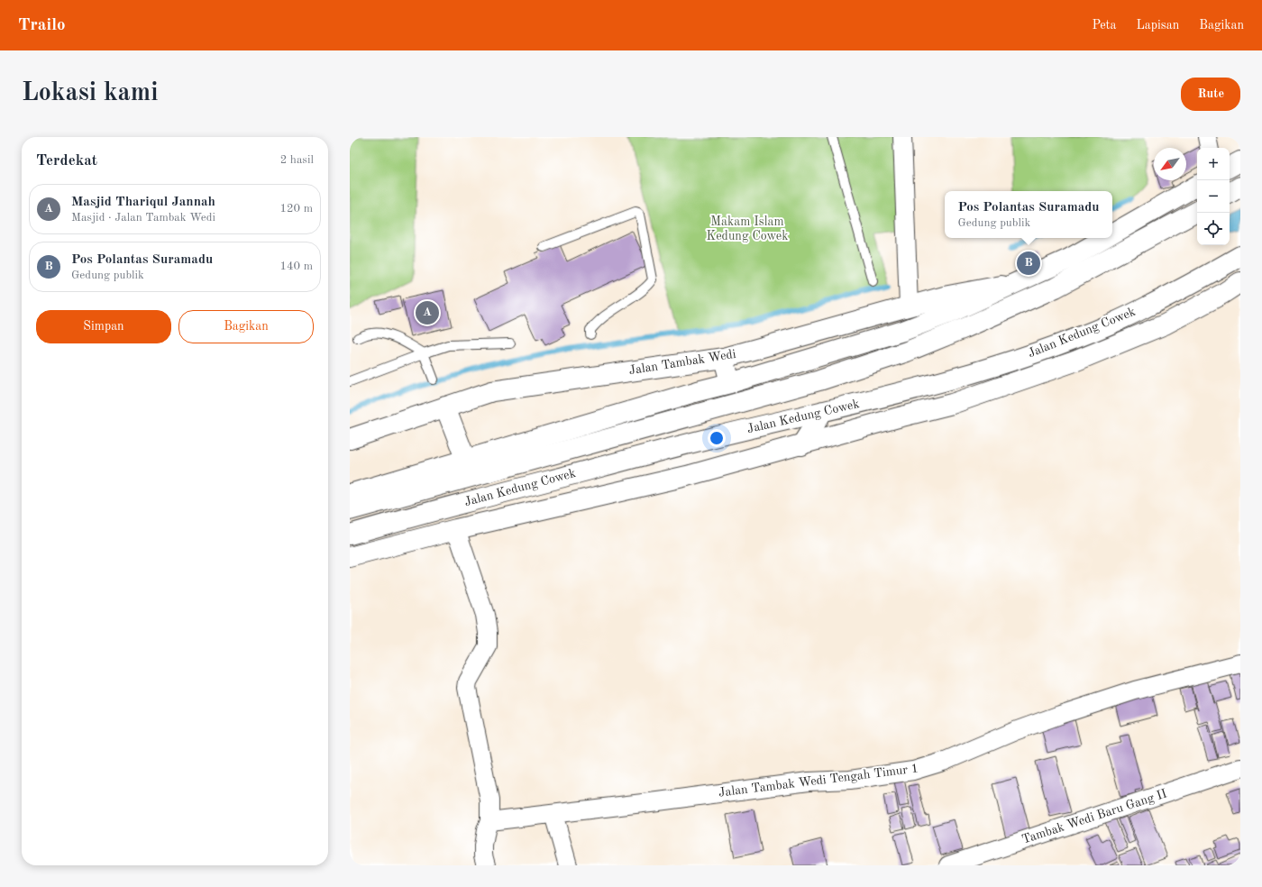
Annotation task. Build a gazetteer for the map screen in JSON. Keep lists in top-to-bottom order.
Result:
{
  "streets": {
    "main road": ["Jalan Kedung Cowek", "Jalan Tambak Wedi"],
    "street": ["Jalan Tambak Wedi Tengah Timur 1", "Tambak Wedi Baru Gang II"]
  },
  "parks": ["Makam Islam Kedung Cowek"],
  "north": "bottom left",
  "page": {
    "header": "Trailo",
    "nav": ["Peta", "Lapisan", "Bagikan"],
    "buttons": [
      "Rute",
      ["Simpan", "Bagikan"]
    ],
    "title": "Lokasi kami",
    "heading": ["Terdekat", "2 hasil"],
    "map_buttons": ["+", "−"],
    "list": [
      {
        "mark": "A",
        "name": "Masjid Thariqul Jannah",
        "note": "Masjid · Jalan Tambak Wedi",
        "value": "120 m"
      },
      {
        "mark": "B",
        "name": "Pos Polantas Suramadu",
        "note": "Gedung publik",
        "value": "140 m"
      }
    ],
    "popup": ["Pos Polantas Suramadu", "Gedung publik"],
    "pins": ["B", "A"]
  }
}
